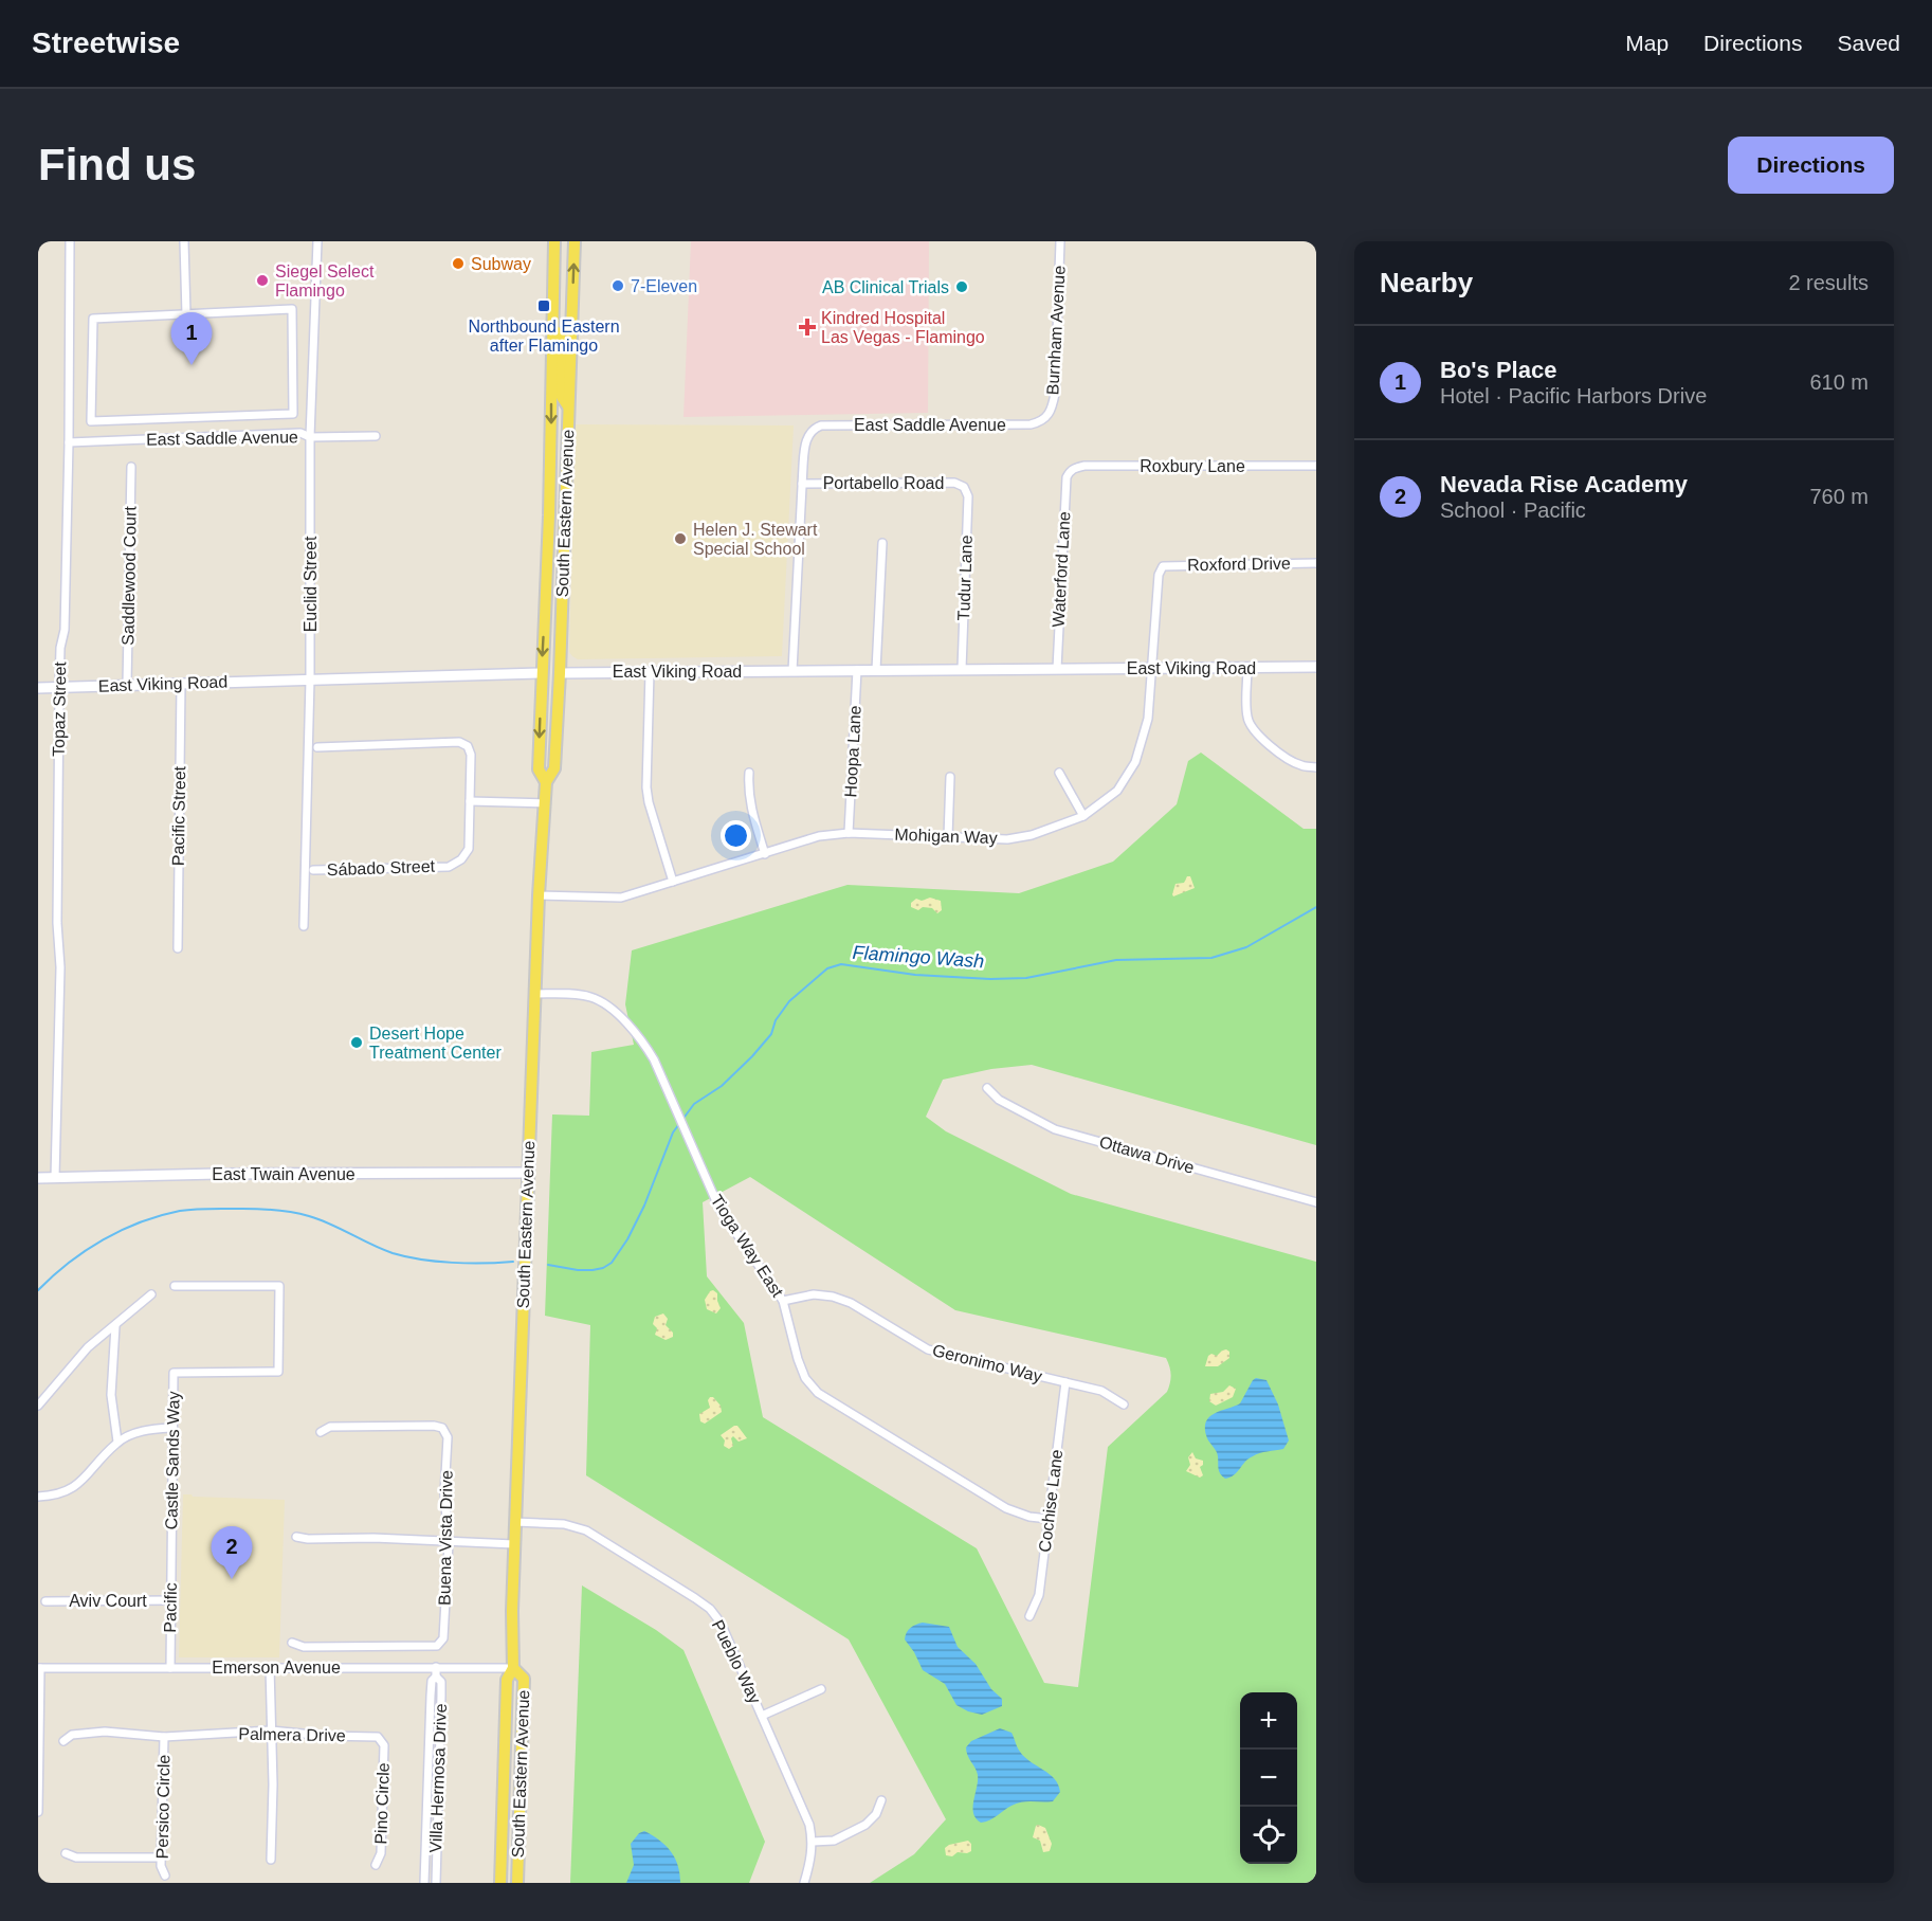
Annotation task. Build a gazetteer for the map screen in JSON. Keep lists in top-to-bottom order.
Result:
{
  "streets": {
    "main road": ["South Eastern Avenue"],
    "street": [
      "Burnham Avenue",
      "East Saddle Avenue",
      "Roxbury Lane",
      "Portabello Road",
      "Roxford Drive",
      "Waterford Lane",
      "Saddlewood Court",
      "Tudur Lane",
      "Euclid Street",
      "East Viking Road",
      "Topaz Street",
      "Hoopa Lane",
      "Pacific Street",
      "Mohigan Way",
      "Sábado Street",
      "Ottawa Drive",
      "East Twain Avenue",
      "Tioga Way East",
      "Geronimo Way",
      "Castle Sands Way",
      "Cochise Lane",
      "Buena Vista Drive",
      "Aviv Court",
      "Pacific",
      "Pueblo Way",
      "Emerson Avenue",
      "Palmera Drive",
      "Villa Hermosa Drive",
      "Pino Circle",
      "Persico Circle"
    ]
  },
  "crossings": [
    ["Burnham Avenue", "East Saddle Avenue"],
    ["East Saddle Avenue", "Portabello Road"],
    ["East Saddle Avenue", "Euclid Street"],
    ["East Saddle Avenue", "Topaz Street"],
    ["Roxbury Lane", "Waterford Lane"],
    ["Portabello Road", "Tudur Lane"],
    ["South Eastern Avenue", "East Viking Road"],
    ["South Eastern Avenue", "Mohigan Way"],
    ["South Eastern Avenue", "East Twain Avenue"],
    ["South Eastern Avenue", "Tioga Way East"],
    ["South Eastern Avenue", "Pueblo Way"],
    ["South Eastern Avenue", "Emerson Avenue"],
    ["Roxford Drive", "Mohigan Way"],
    ["Waterford Lane", "East Viking Road"],
    ["Saddlewood Court", "East Viking Road"],
    ["Tudur Lane", "East Viking Road"],
    ["Euclid Street", "East Viking Road"],
    ["East Viking Road", "Topaz Street"],
    ["East Viking Road", "Hoopa Lane"],
    ["East Viking Road", "Pacific Street"],
    ["East Viking Road", "Mohigan Way"],
    ["Topaz Street", "East Twain Avenue"],
    ["Hoopa Lane", "Mohigan Way"],
    ["Tioga Way East", "Geronimo Way"],
    ["Tioga Way East", "Cochise Lane"],
    ["Geronimo Way", "Cochise Lane"],
    ["Castle Sands Way", "Pacific"],
    ["Aviv Court", "Pacific"],
    ["Pacific", "Emerson Avenue"],
    ["Emerson Avenue", "Villa Hermosa Drive"],
    ["Palmera Drive", "Pino Circle"],
    ["Palmera Drive", "Persico Circle"]
  ],
  "water": ["Flamingo Wash"],
  "places": {
    "other": [
      "Subway",
      "Siegel Select Flamingo",
      "7-Eleven",
      "AB Clinical Trials",
      "Helen J. Stewart Special School",
      "Desert Hope Treatment Center"
    ],
    "transit": ["Northbound Eastern after Flamingo"],
    "health": ["Kindred Hospital Las Vegas - Flamingo"]
  },
  "page": {
    "header": "Streetwise",
    "nav": ["Map", "Directions", "Saved"],
    "buttons": "Directions",
    "title": "Find us",
    "heading": ["Nearby", "2 results"],
    "pins": ["1", "2"],
    "list": [
      {
        "mark": "1",
        "name": "Bo's Place",
        "note": "Hotel · Pacific Harbors Drive",
        "value": "610 m"
      },
      {
        "mark": "2",
        "name": "Nevada Rise Academy",
        "note": "School · Pacific",
        "value": "760 m"
      }
    ],
    "map_buttons": ["+", "−"]
  }
}
